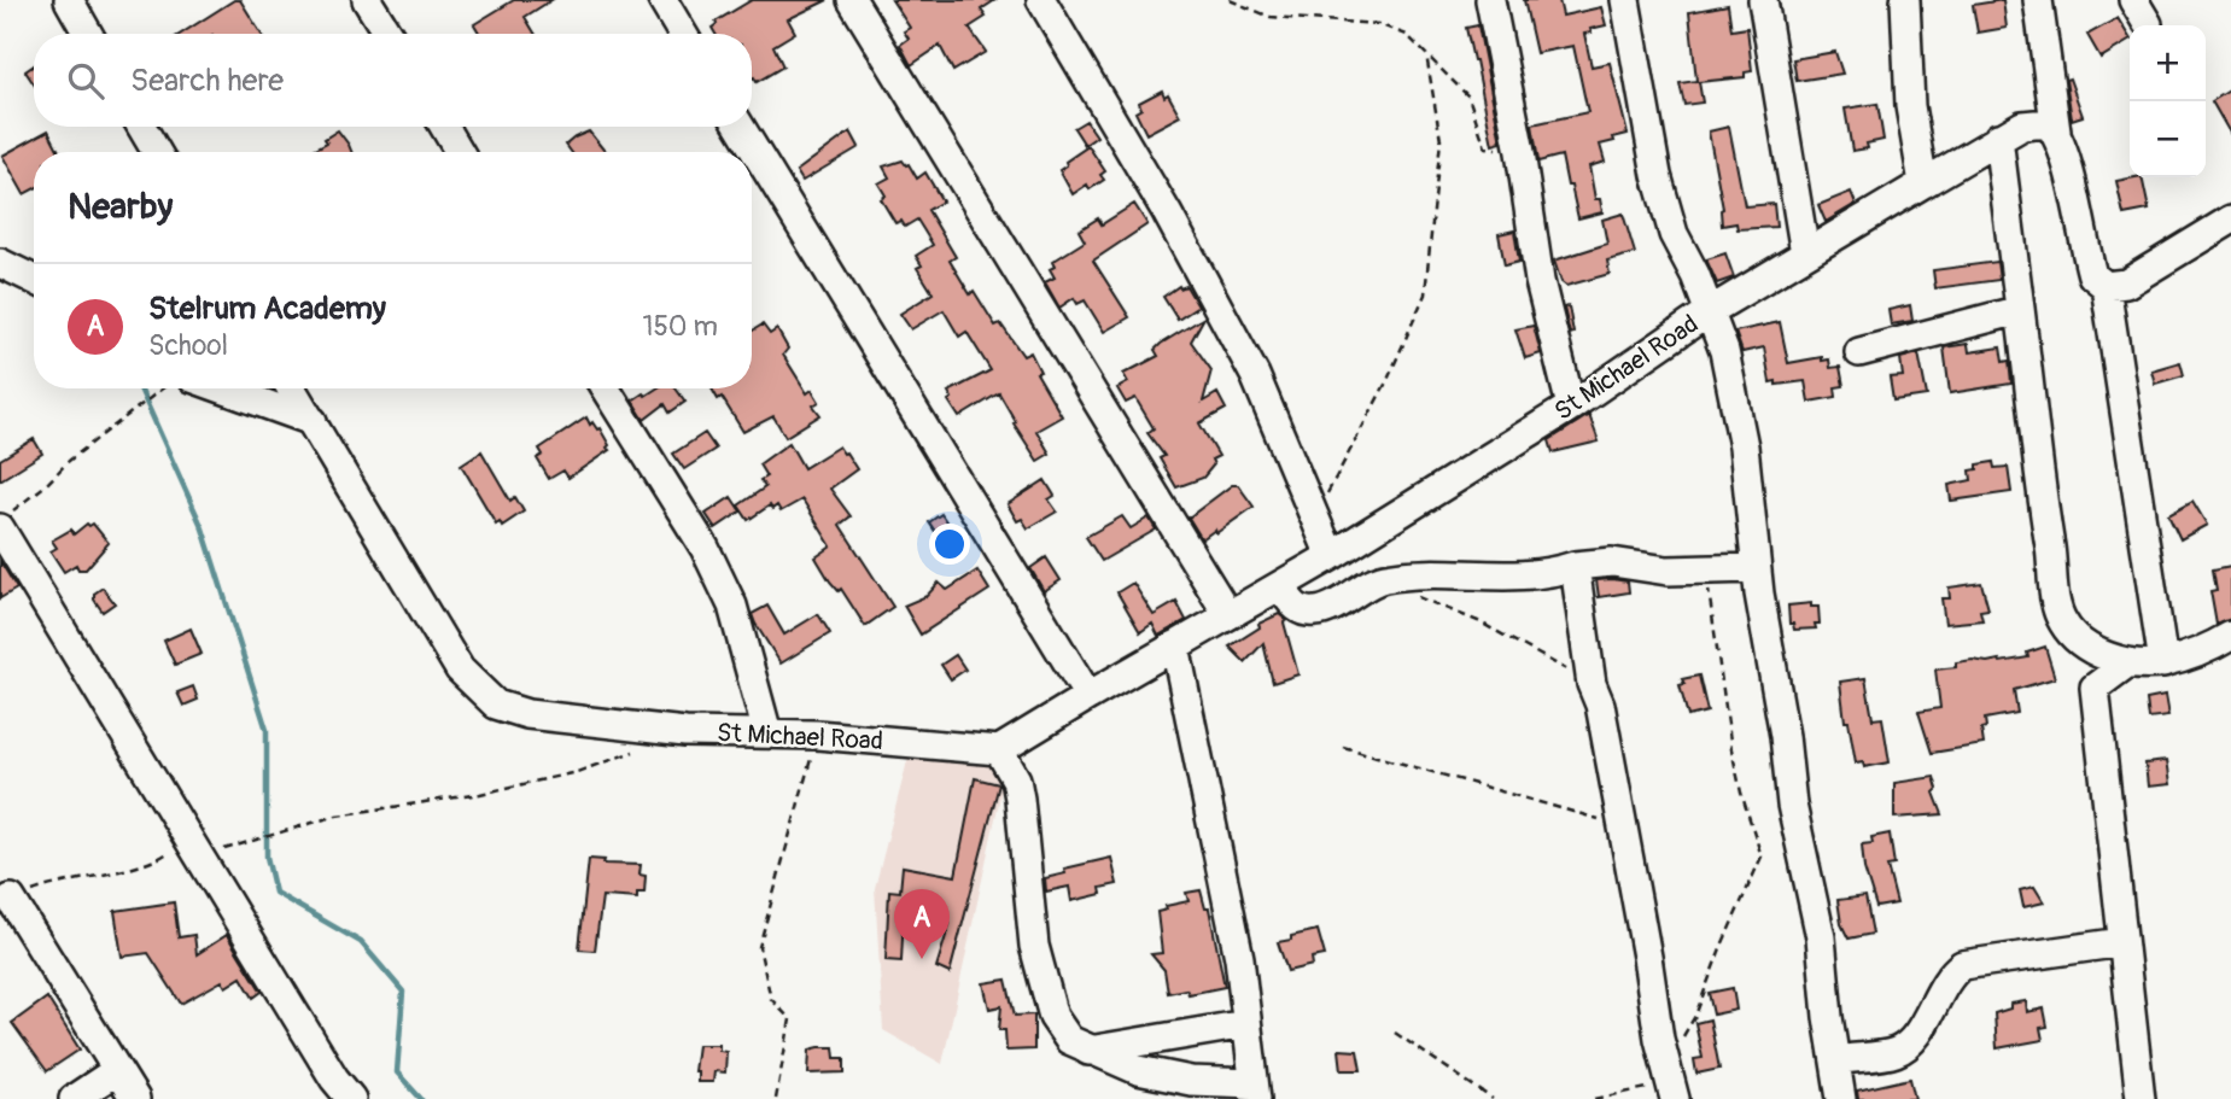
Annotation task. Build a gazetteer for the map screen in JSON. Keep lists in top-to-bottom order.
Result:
{
  "streets": {
    "street": ["St Michael Road"]
  },
  "page": {
    "map_buttons": ["+", "−"],
    "search": "Search here",
    "heading": "Nearby",
    "list": [
      {
        "mark": "A",
        "name": "Stelrum Academy",
        "note": "School",
        "value": "150 m"
      }
    ],
    "pins": "A"
  }
}
